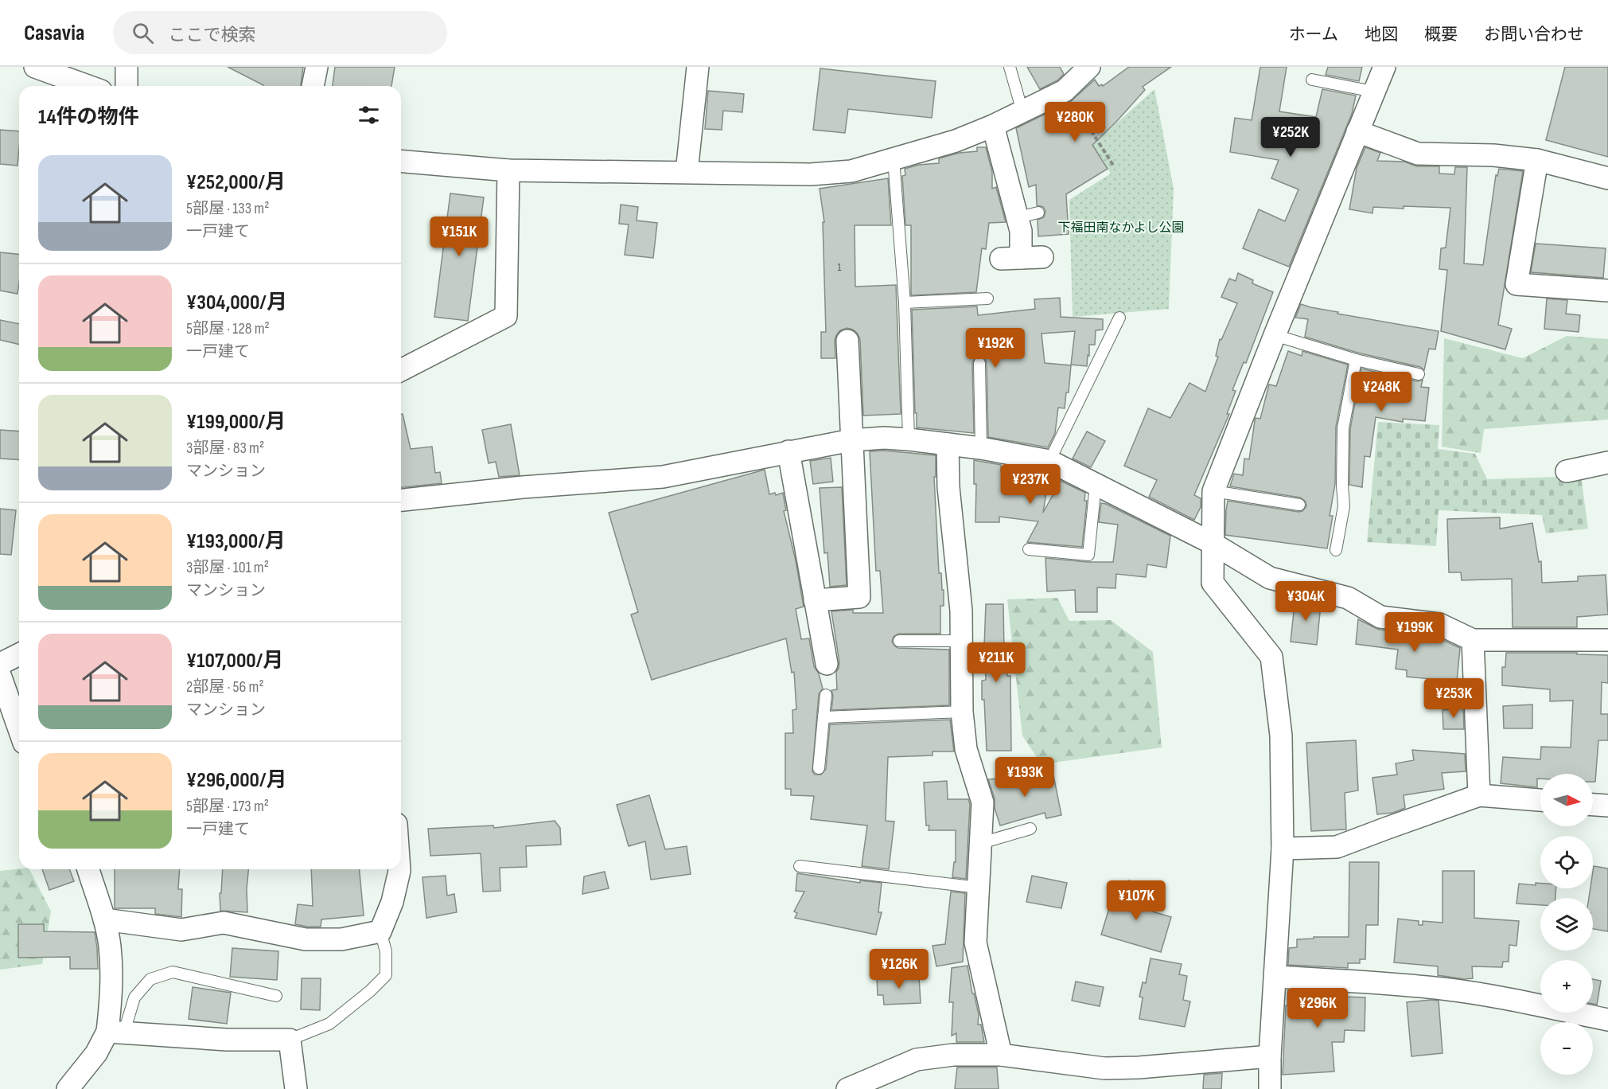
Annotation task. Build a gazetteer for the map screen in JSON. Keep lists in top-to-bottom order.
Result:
{
  "parks": ["下福田南なかよし公園"],
  "house_numbers": ["1"],
  "north": "right",
  "page": {
    "header": "Casavia",
    "search": "ここで検索",
    "nav": [
      "ホーム",
      "地図",
      "概要",
      "お問い合わせ"
    ],
    "heading": "14件の物件",
    "price": [
      "¥280K",
      "¥252K",
      "¥151K",
      "¥192K",
      "¥248K",
      "¥237K",
      "¥304K",
      "¥199K",
      "¥211K",
      "¥253K",
      "¥193K",
      "¥107K",
      "¥126K",
      "¥296K"
    ],
    "list": [
      {
        "name": "¥252,000/月",
        "note": "5部屋 · 133 m² · 一戸建て"
      },
      {
        "name": "¥304,000/月",
        "note": "5部屋 · 128 m² · 一戸建て"
      },
      {
        "name": "¥199,000/月",
        "note": "3部屋 · 83 m² · マンション"
      },
      {
        "name": "¥193,000/月",
        "note": "3部屋 · 101 m² · マンション"
      },
      {
        "name": "¥107,000/月",
        "note": "2部屋 · 56 m² · マンション"
      },
      {
        "name": "¥296,000/月",
        "note": "5部屋 · 173 m² · 一戸建て"
      }
    ],
    "map_buttons": ["+", "−"]
  }
}
